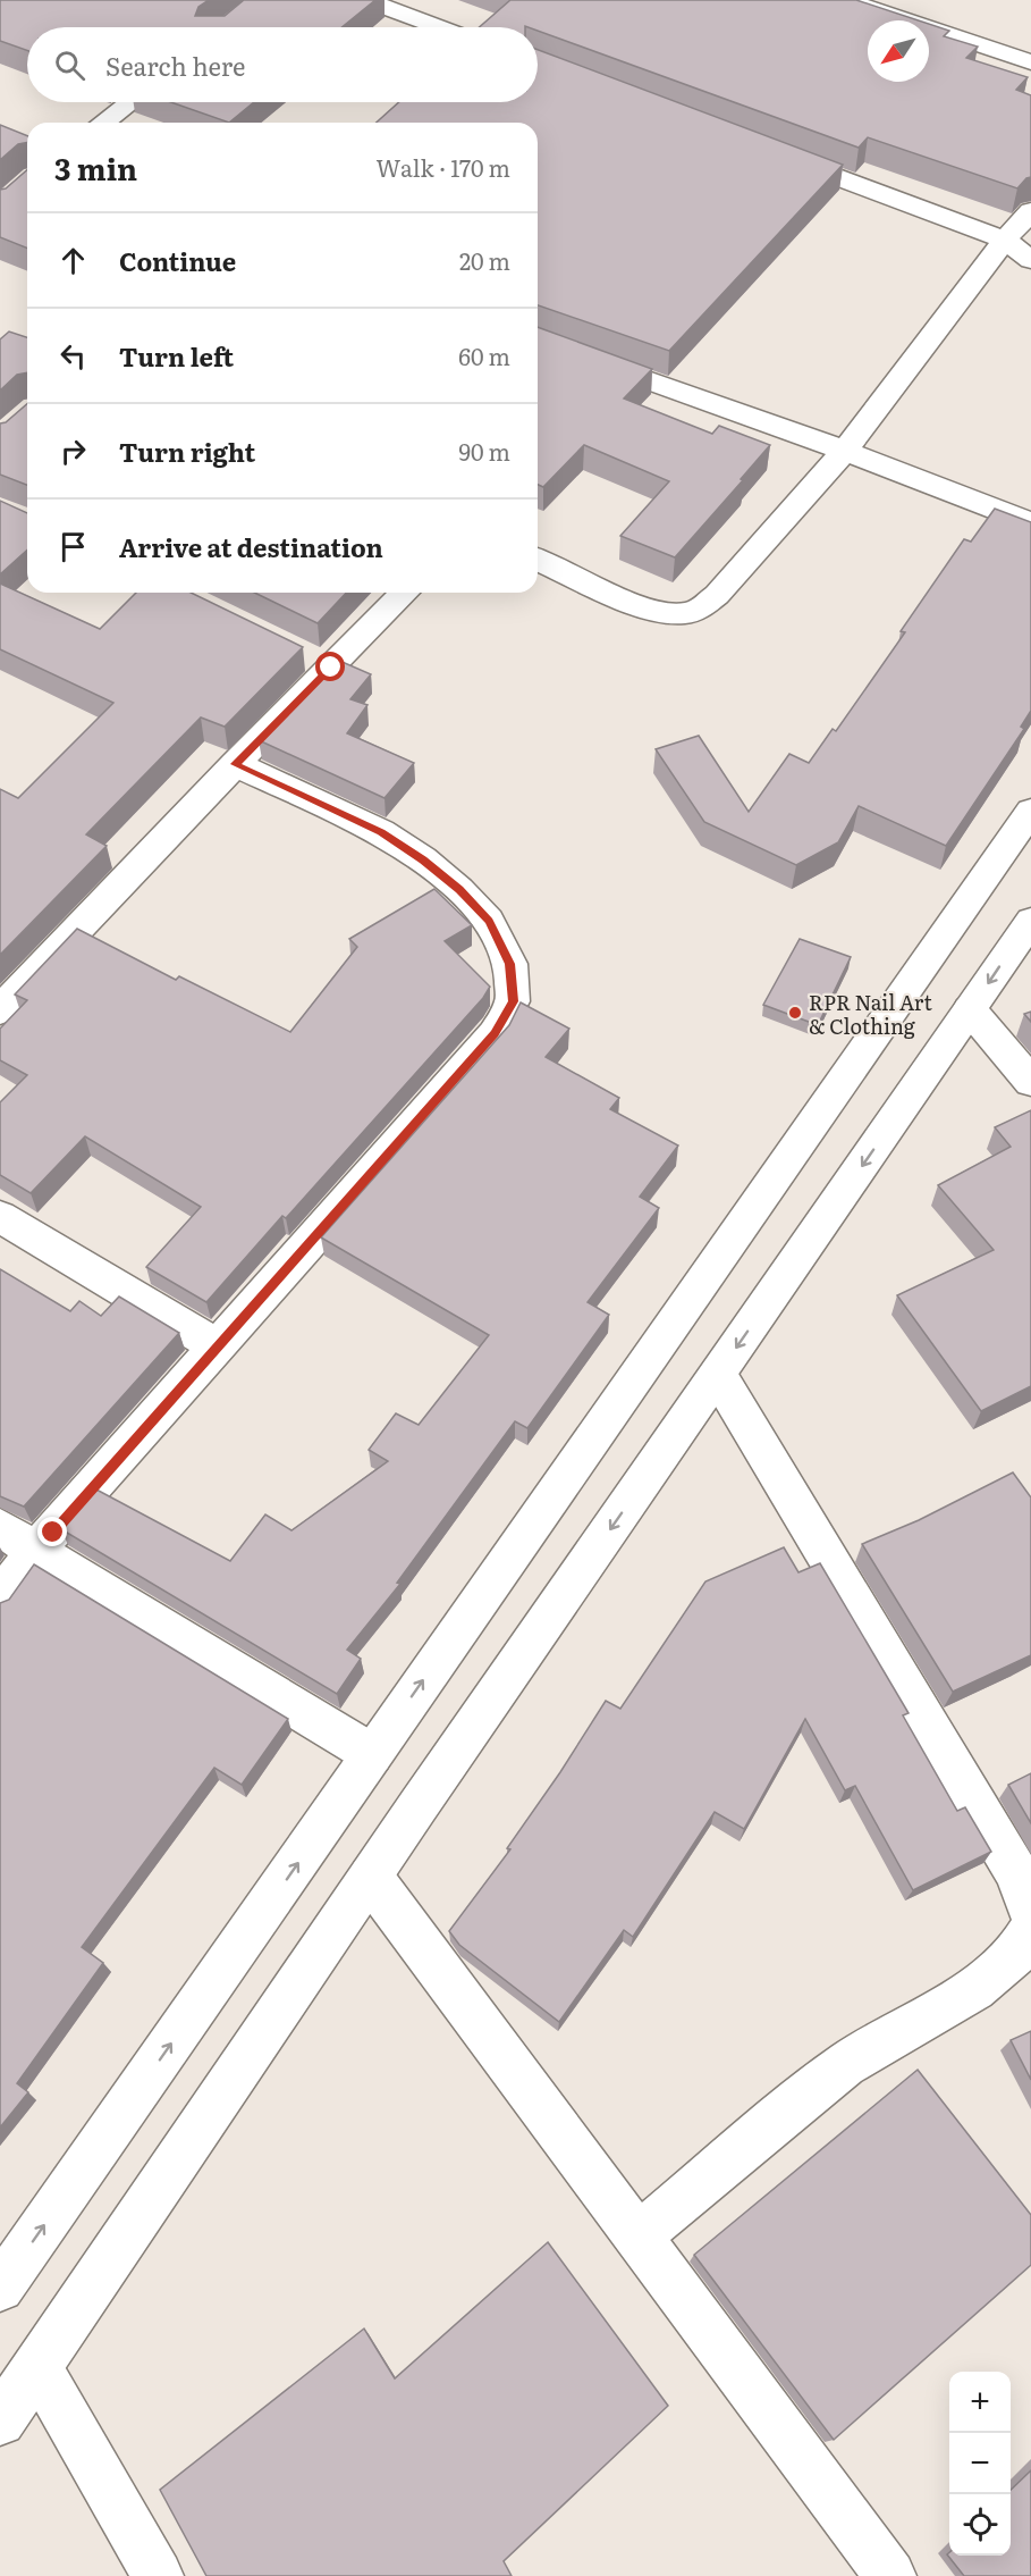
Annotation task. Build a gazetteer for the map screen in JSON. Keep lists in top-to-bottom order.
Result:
{
  "places": ["RPR Nail Art & Clothing"],
  "north": "bottom left",
  "page": {
    "search": "Search here",
    "heading": ["3 min", "Walk · 170 m"],
    "list": [
      ["Continue", "20 m"],
      ["Turn left", "60 m"],
      ["Turn right", "90 m"],
      "Arrive at destination"
    ],
    "map_buttons": ["+", "−"]
  }
}
